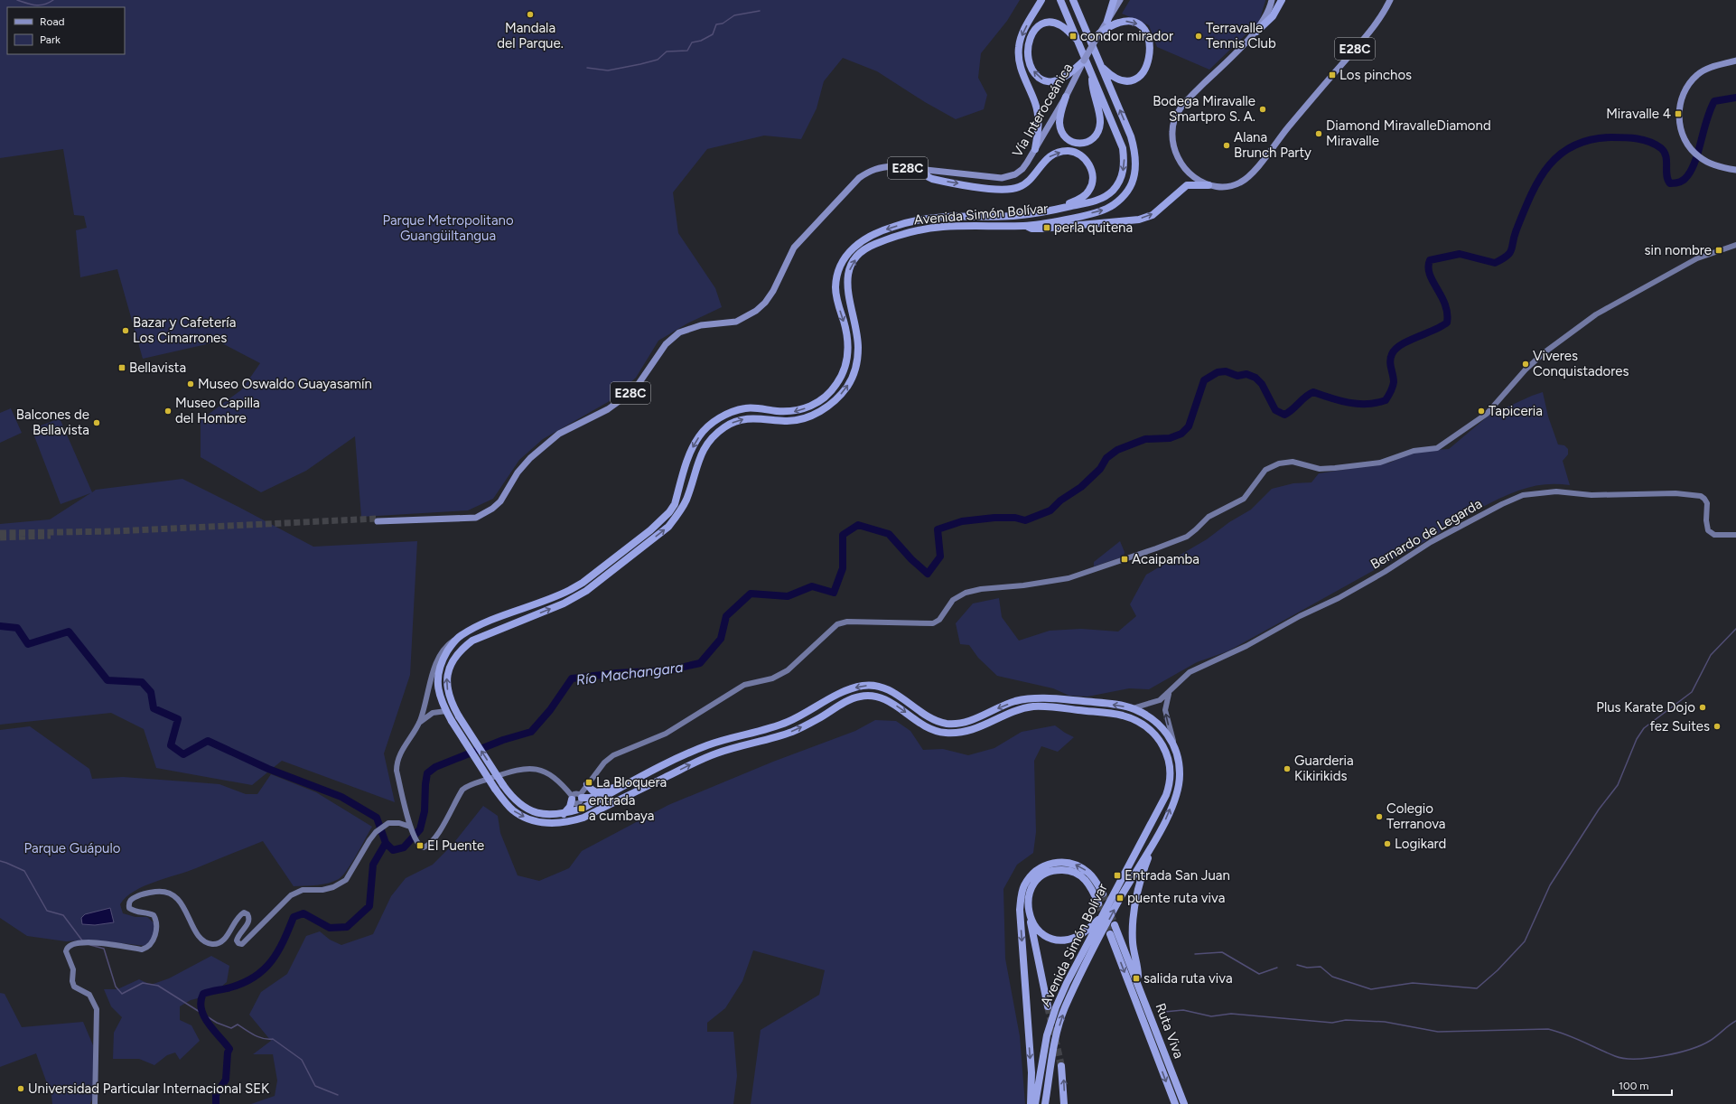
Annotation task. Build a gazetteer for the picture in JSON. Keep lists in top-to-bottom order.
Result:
{
  "streets": {
    "highway": ["Avenida Simón Bolívar", "Ruta Viva"],
    "main road": ["E28C", "Vía Interoceánica"],
    "street": ["Bernardo de Legarda"]
  },
  "crossings": [
    ["Avenida Simón Bolívar", "Bernardo de Legarda"]
  ],
  "water": ["Río Machangara"],
  "parks": ["Parque Metropolitano Guangüiltangua", "Parque Guápulo"],
  "places": {
    "other": [
      "Mandala del Parque.",
      "Terravalle Tennis Club",
      "Bodega Miravalle Smartpro S. A.",
      "Diamond MiravalleDiamond Miravalle",
      "Alana Brunch Party",
      "Bazar y Cafetería Los Cimarrones",
      "Viveres Conquistadores",
      "Museo Oswaldo Guayasamín",
      "Museo Capilla del Hombre",
      "Tapiceria",
      "Balcones de Bellavista",
      "Plus Karate Dojo",
      "fez Suites",
      "Guarderia Kikirikids",
      "Colegio Terranova",
      "Logikard",
      "Universidad Particular Internacional SEK"
    ],
    "transit": [
      "condor mirador",
      "Los pinchos",
      "Miravalle 4",
      "perla quitena",
      "sin nombre",
      "Bellavista",
      "Acaipamba",
      "La Bloquera",
      "entrada a cumbaya",
      "El Puente",
      "Entrada San Juan",
      "puente ruta viva",
      "salida ruta viva"
    ]
  },
  "legend": ["Road", "Park"],
  "scale_bar": "100 m"
}
